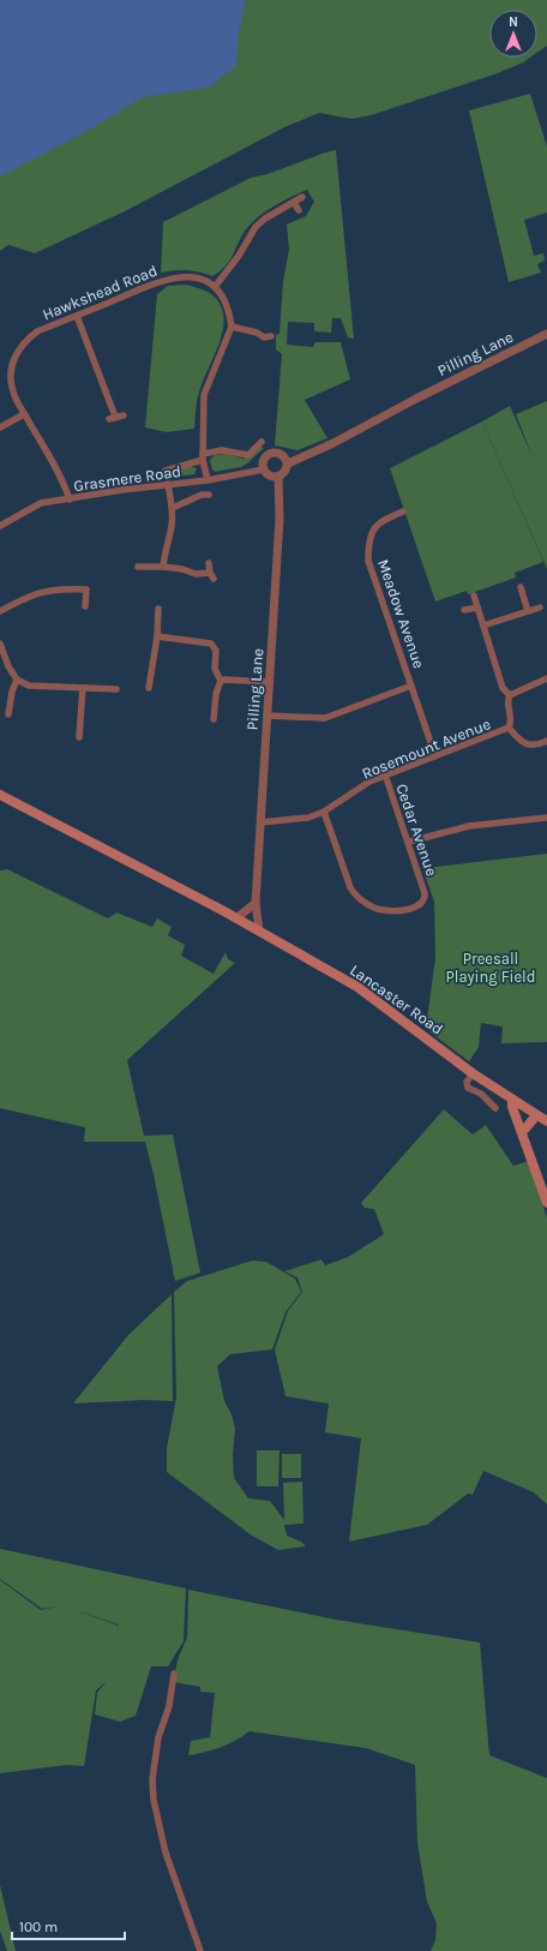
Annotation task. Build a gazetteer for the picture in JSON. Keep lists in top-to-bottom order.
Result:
{
  "streets": {
    "main road": ["Lancaster Road"],
    "street": [
      "Hawkshead Road",
      "Pilling Lane",
      "Grasmere Road",
      "Meadow Avenue",
      "Rosemount Avenue",
      "Cedar Avenue"
    ]
  },
  "crossings": [
    ["Hawkshead Road", "Grasmere Road"],
    ["Pilling Lane", "Grasmere Road"],
    ["Pilling Lane", "Meadow Avenue"],
    ["Pilling Lane", "Rosemount Avenue"],
    ["Pilling Lane", "Lancaster Road"],
    ["Meadow Avenue", "Rosemount Avenue"],
    ["Rosemount Avenue", "Cedar Avenue"]
  ],
  "parks": ["Preesall Playing Field"],
  "scale_bar": "100 m",
  "north": "top"
}
